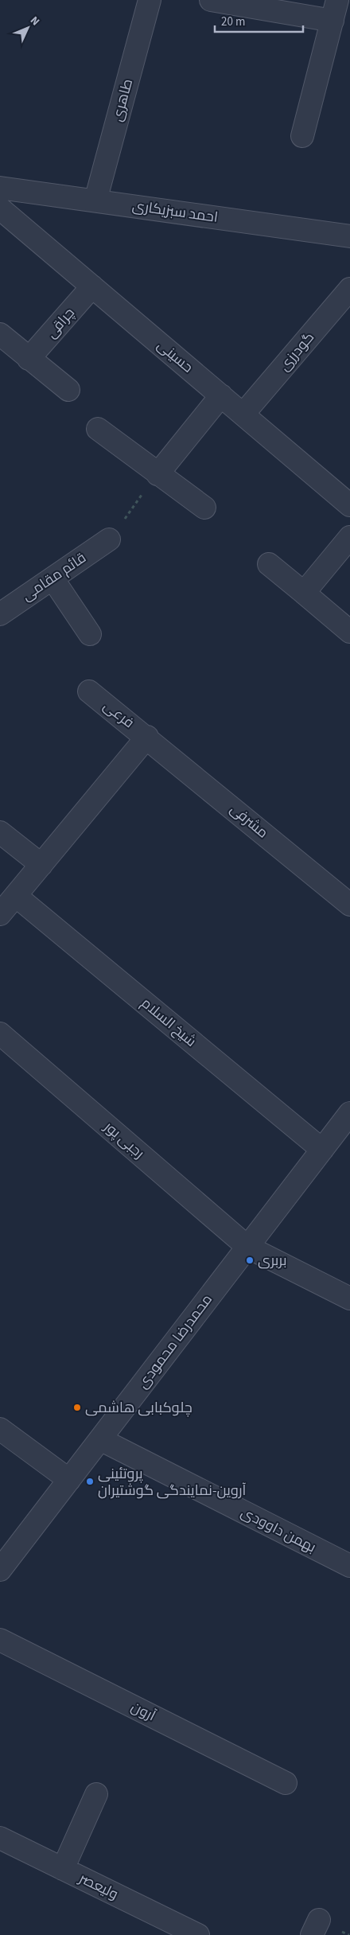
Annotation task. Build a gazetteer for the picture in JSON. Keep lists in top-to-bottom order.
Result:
{
  "streets": {
    "street": [
      "طاهری",
      "احمد سبزیکاری",
      "چراقی",
      "گودرزی",
      "حسینی",
      "قائم مقامی",
      "فرعی",
      "مشرفی",
      "شیخ السلام",
      "رجبی پور",
      "محمدرضا محمودی",
      "بهمن داوودی",
      "آرون",
      "ولیعصر"
    ]
  },
  "crossings": [
    ["طاهری", "احمد سبزیکاری"],
    ["چراقی", "حسینی"],
    ["گودرزی", "حسینی"],
    ["فرعی", "مشرفی"],
    ["شیخ السلام", "محمدرضا محمودی"],
    ["رجبی پور", "محمدرضا محمودی"],
    ["محمدرضا محمودی", "بهمن داوودی"]
  ],
  "places": ["بربری", "چلوکبابی هاشمی", "پروتئینی آروین-نمایندگی گوشتیران"],
  "scale_bar": "20 m",
  "north": "top right"
}
